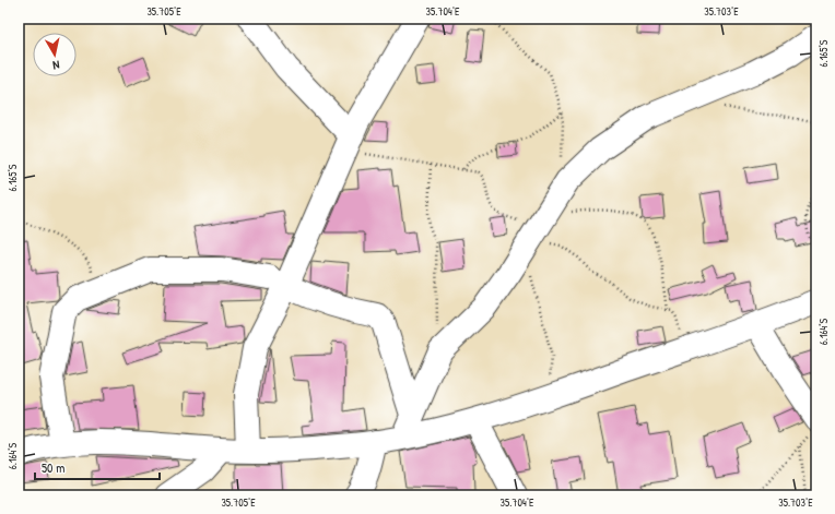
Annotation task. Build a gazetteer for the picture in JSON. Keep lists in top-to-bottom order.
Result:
{
  "scale_bar": "50 m",
  "north": "bottom",
  "coordinates": [
    "35.705°E",
    "35.704°E",
    "35.703°E",
    "6.165°S",
    "6.164°S"
  ]
}
